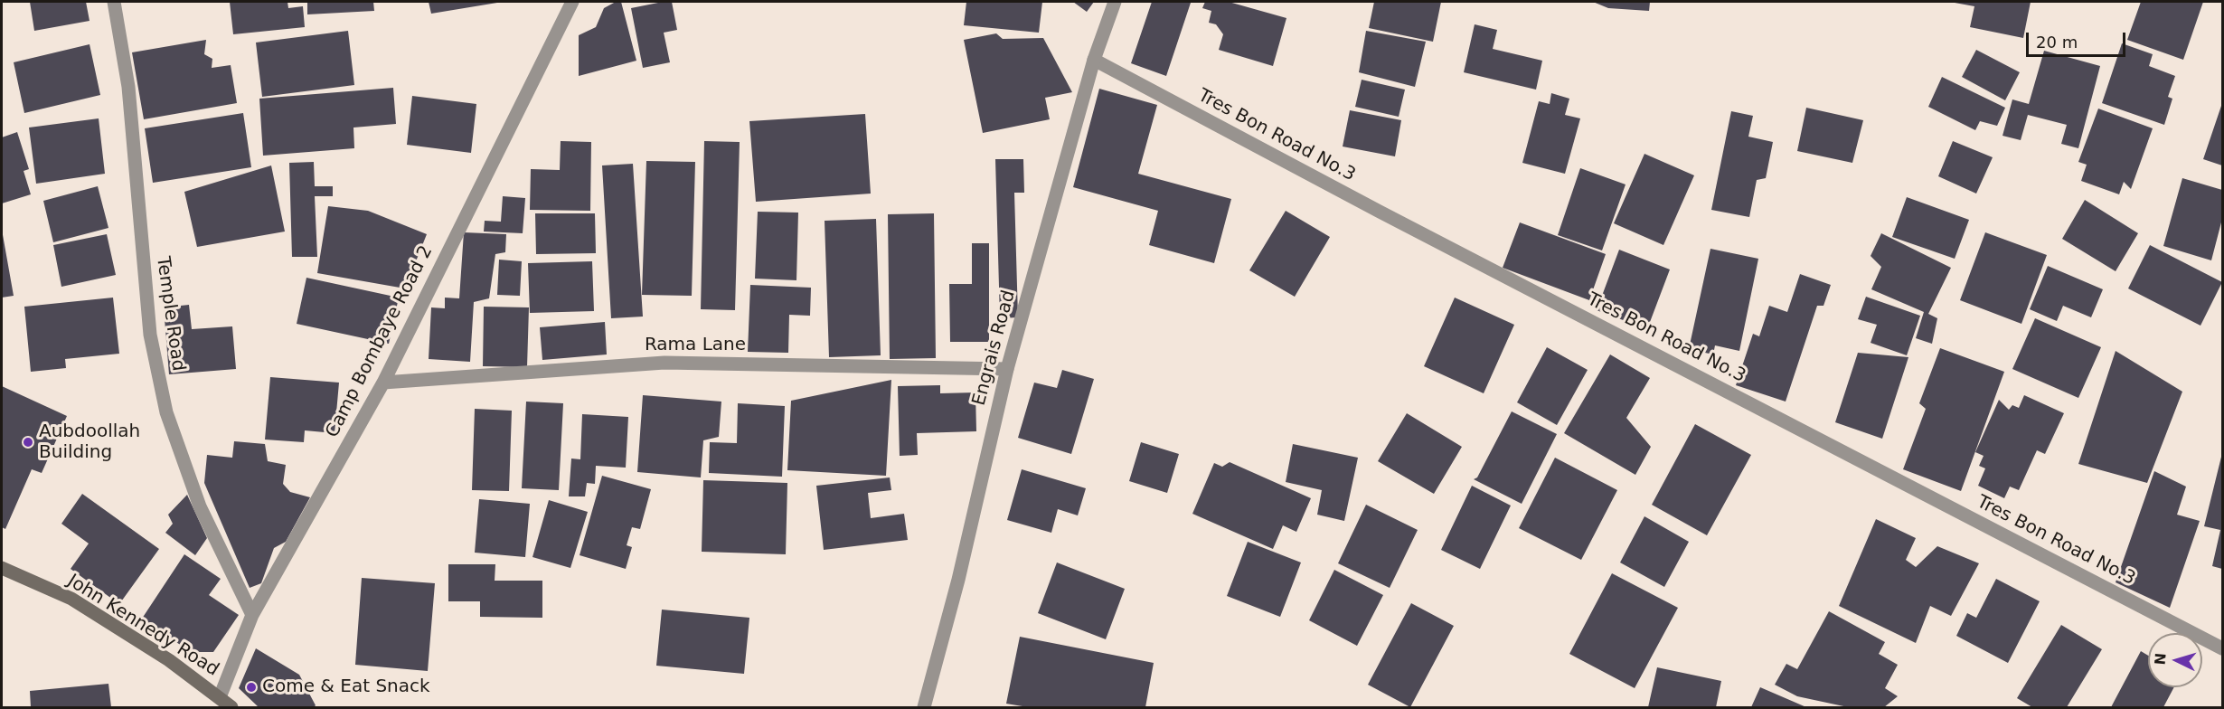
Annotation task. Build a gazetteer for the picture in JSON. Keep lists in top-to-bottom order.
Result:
{
  "streets": {
    "main road": ["John Kennedy Road"],
    "street": [
      "Tres Bon Road No.3",
      "Temple Road",
      "Camp Bombaye Road 2",
      "Rama Lane",
      "Engrais Road"
    ]
  },
  "crossings": [
    ["Tres Bon Road No.3", "Engrais Road"],
    ["Temple Road", "Camp Bombaye Road 2"],
    ["Camp Bombaye Road 2", "Rama Lane"],
    ["Camp Bombaye Road 2", "John Kennedy Road"],
    ["Rama Lane", "Engrais Road"]
  ],
  "places": ["Aubdoollah Building", "Come & Eat Snack"],
  "scale_bar": "20 m",
  "north": "left"
}
